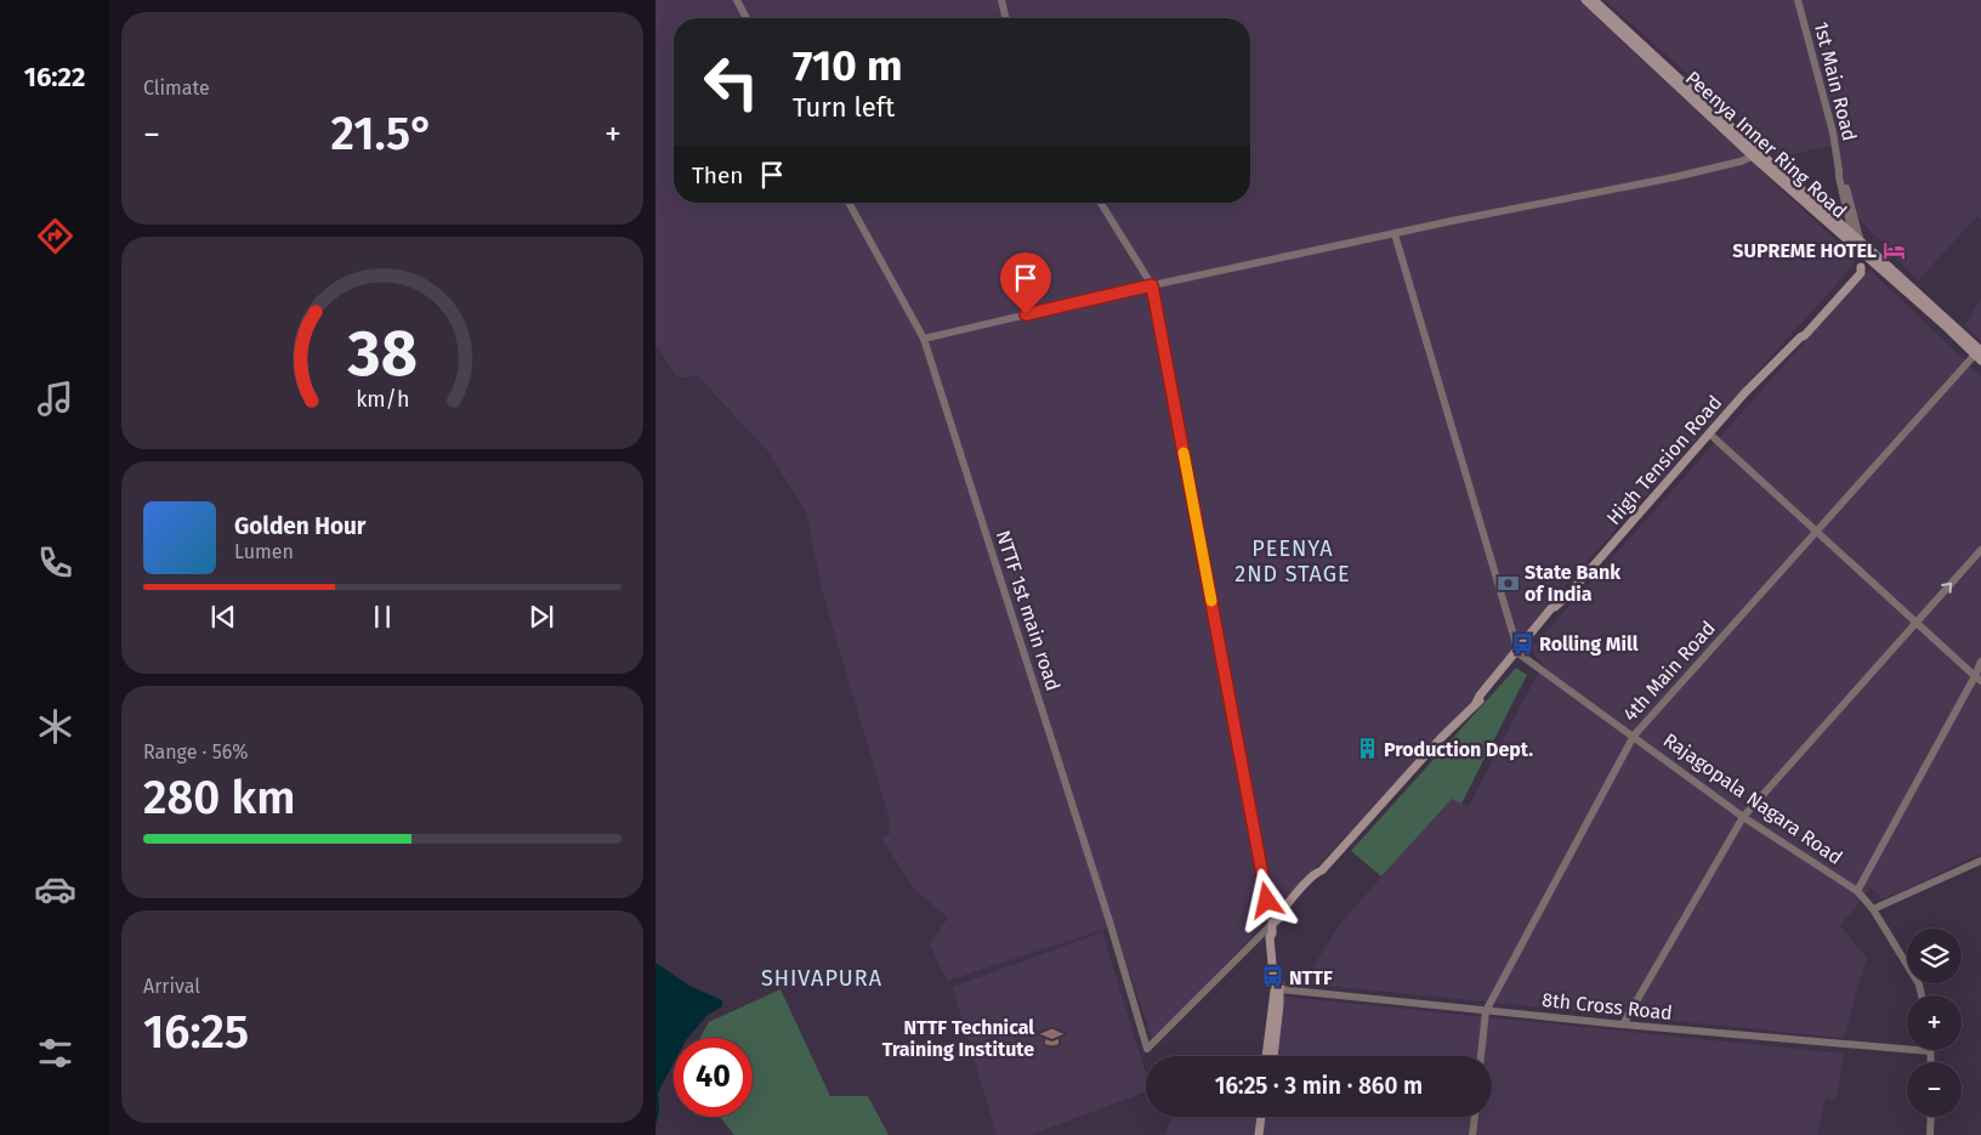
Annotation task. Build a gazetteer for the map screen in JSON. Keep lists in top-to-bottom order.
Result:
{
  "streets": {
    "main road": ["Peenya Inner Ring Road", "High Tension Road"],
    "street": [
      "1st Main Road",
      "NTTF 1st main road",
      "4th Main Road",
      "Rajagopala Nagara Road",
      "8th Cross Road"
    ]
  },
  "crossings": [
    ["1st Main Road", "Peenya Inner Ring Road"],
    ["Peenya Inner Ring Road", "High Tension Road"],
    ["Peenya Inner Ring Road", "4th Main Road"],
    ["High Tension Road", "NTTF 1st main road"],
    ["High Tension Road", "Rajagopala Nagara Road"],
    ["4th Main Road", "Rajagopala Nagara Road"],
    ["4th Main Road", "8th Cross Road"]
  ],
  "districts": ["PEENYA 2ND STAGE", "SHIVAPURA"],
  "places": {
    "hotel": ["SUPREME HOTEL"],
    "bank": ["State Bank of India"],
    "bus stop": ["Rolling Mill", "NTTF"],
    "building": ["Production Dept."],
    "school or university": ["NTTF Technical Training Institute"]
  },
  "page": {
    "tabs": "16:22",
    "tile": [
      "Climate",
      ["Range · 56%", "280 km"],
      ["Arrival", "16:25"]
    ],
    "turn": ["710 m", "Turn left"],
    "heat": ["−", "21.5°", "+"],
    "then": "Then",
    "song": ["Golden Hour", "Lumen"],
    "map_buttons": ["+", "−"],
    "limit": "40",
    "trip": "16:25 · 3 min · 860 m",
    "gauge": ["38", "km/h"]
  }
}
